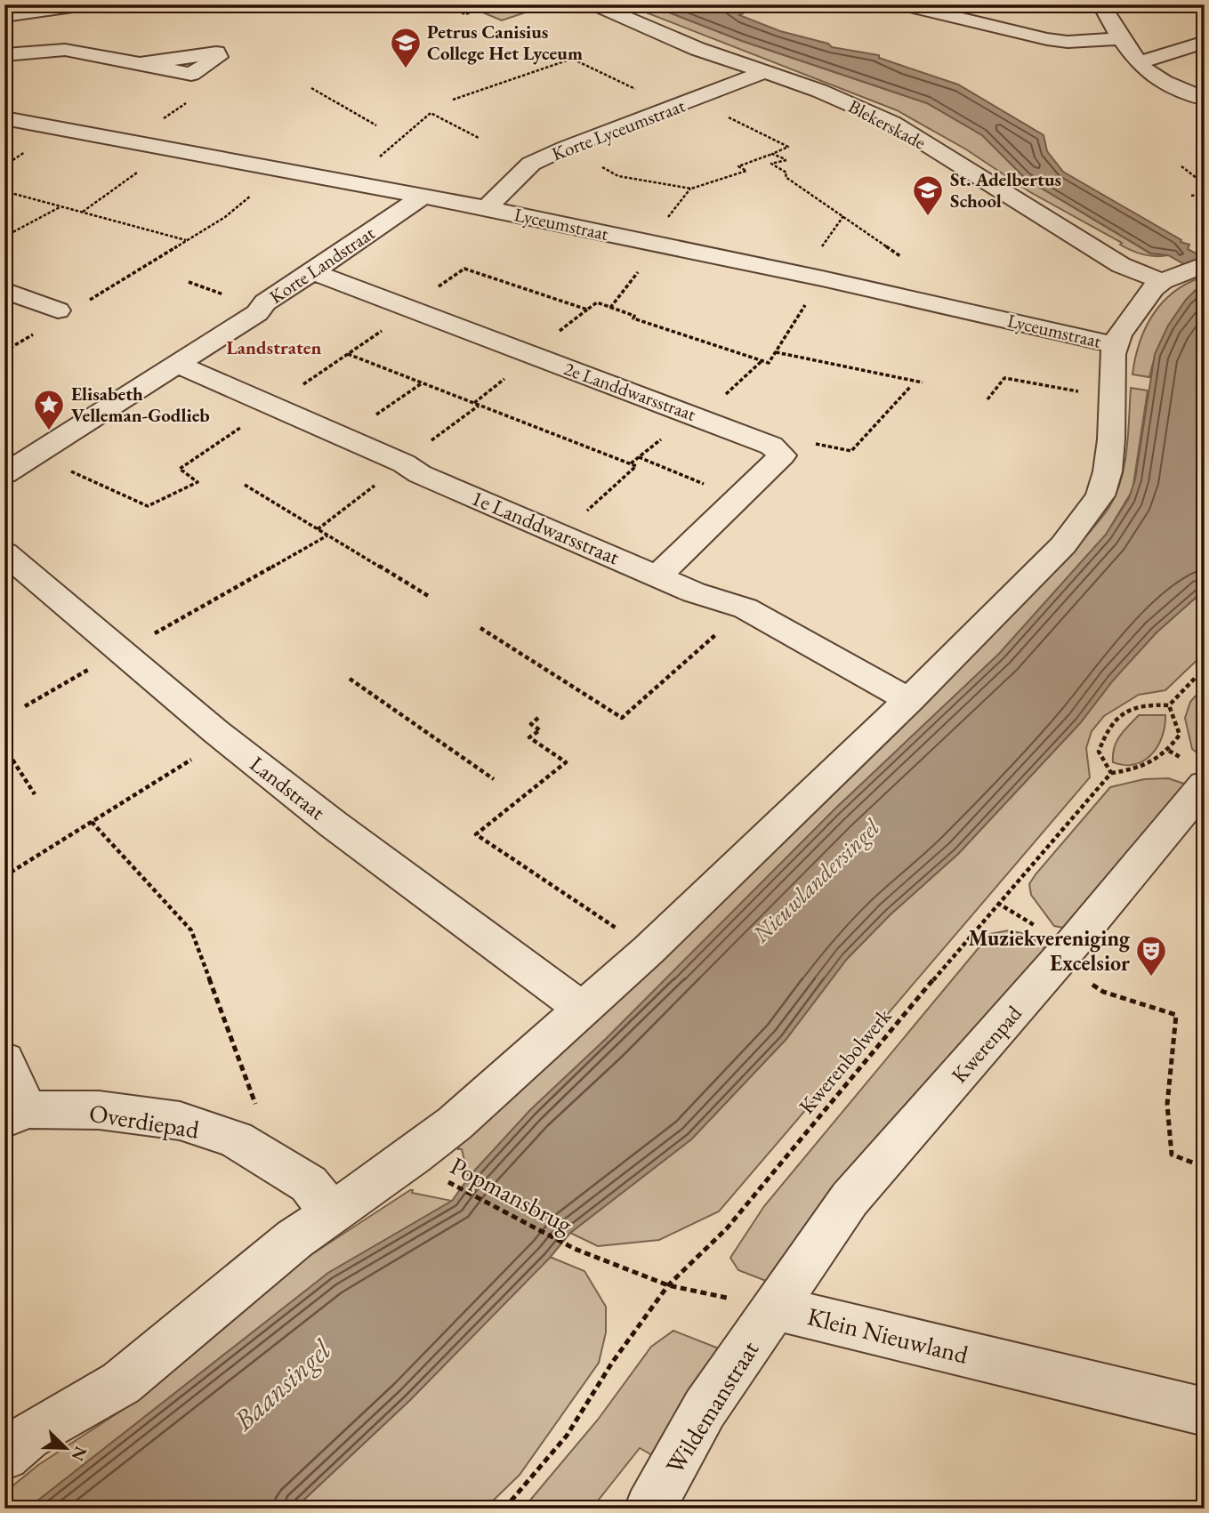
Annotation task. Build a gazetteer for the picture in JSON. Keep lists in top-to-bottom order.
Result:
{
  "streets": {
    "street": [
      "Blekerskade",
      "Korte Lyceumstraat",
      "Lyceumstraat",
      "Korte Landstraat",
      "2e Landdwarsstraat",
      "1e Landdwarsstraat",
      "Landstraat",
      "Kwerenpad",
      "Overdiepad",
      "Klein Nieuwland",
      "Wildemanstraat"
    ],
    "path": ["Kwerenbolwerk", "Popmansbrug"]
  },
  "crossings": [
    ["Blekerskade", "Korte Lyceumstraat"],
    ["Korte Lyceumstraat", "Lyceumstraat"],
    ["Lyceumstraat", "Korte Landstraat"],
    ["Korte Landstraat", "2e Landdwarsstraat"],
    ["Korte Landstraat", "1e Landdwarsstraat"],
    ["Kwerenpad", "Klein Nieuwland"],
    ["Kwerenpad", "Wildemanstraat"],
    ["Kwerenbolwerk", "Klein Nieuwland"],
    ["Popmansbrug", "Klein Nieuwland"],
    ["Klein Nieuwland", "Wildemanstraat"]
  ],
  "districts": ["Landstraten"],
  "water": ["Nieuwlandersingel", "Baansingel"],
  "places": {
    "school or university": ["Petrus Canisius College Het Lyceum", "St. Adelbertus School"],
    "place": ["Elisabeth Velleman-Godlieb"],
    "theatre": ["Muziekvereniging Excelsior"]
  },
  "north": "bottom right"
}
